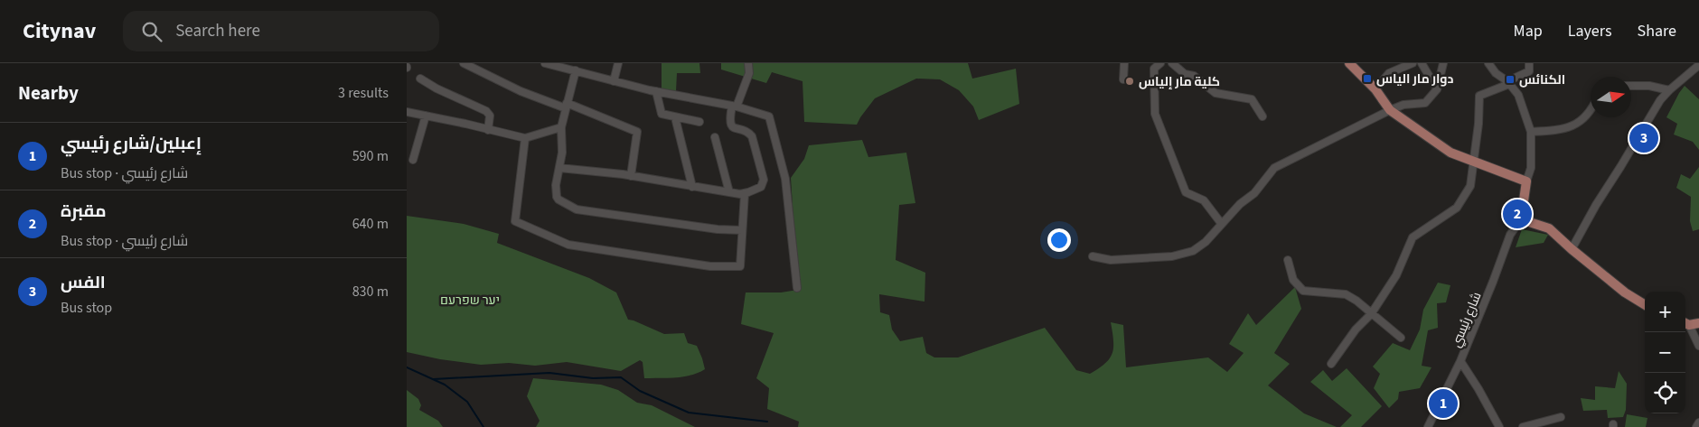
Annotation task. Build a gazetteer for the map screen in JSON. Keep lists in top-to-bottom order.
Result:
{
  "streets": {
    "street": ["شارع رئيسي"]
  },
  "parks": ["יער שפרעם"],
  "places": {
    "transit": ["دوار مار الياس", "الكنائس"],
    "other": ["كلية مار إلياس"]
  },
  "north": "right",
  "page": {
    "header": "Citynav",
    "search": "Search here",
    "nav": ["Map", "Layers", "Share"],
    "heading": ["Nearby", "3 results"],
    "list": [
      {
        "mark": "1",
        "name": "إعبلين/شارع رئيسي",
        "note": "Bus stop · شارع رئيسي",
        "value": "590 m"
      },
      {
        "mark": "2",
        "name": "مقبرة",
        "note": "Bus stop · شارع رئيسي",
        "value": "640 m"
      },
      {
        "mark": "3",
        "name": "الفس",
        "note": "Bus stop",
        "value": "830 m"
      }
    ],
    "pins": ["3", "2", "1"],
    "map_buttons": ["+", "−"]
  }
}
